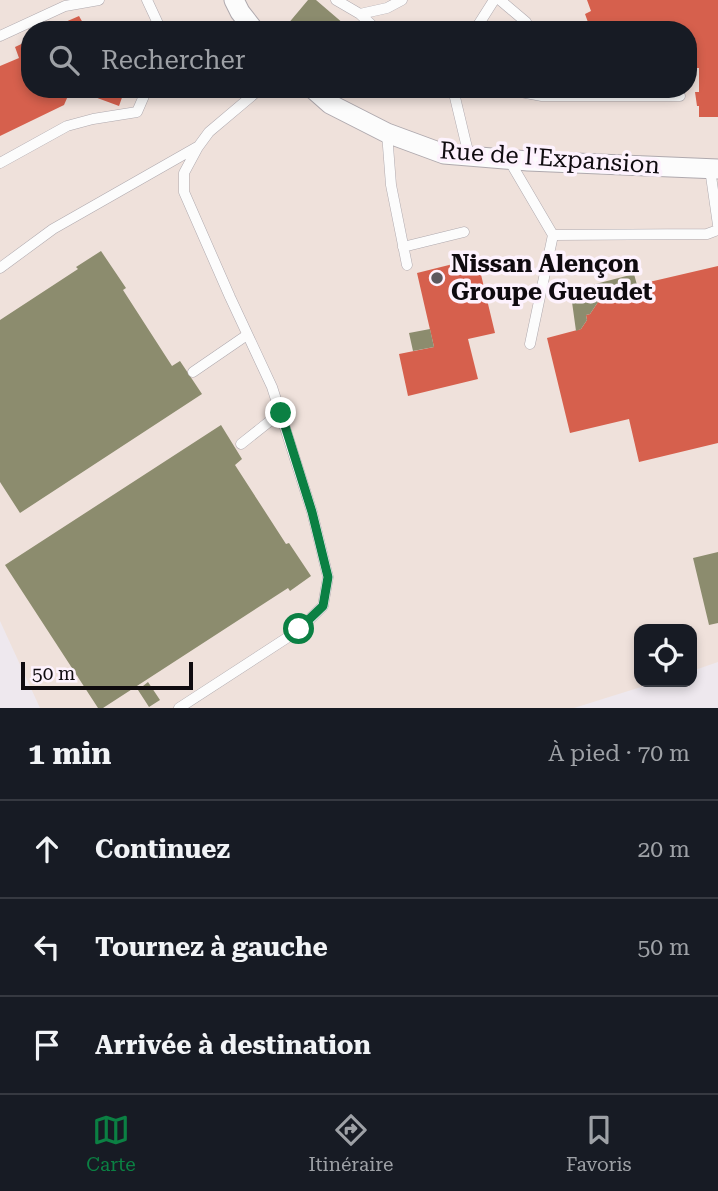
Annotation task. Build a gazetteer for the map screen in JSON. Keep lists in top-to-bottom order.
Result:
{
  "streets": {
    "street": ["Rue de l'Expansion"]
  },
  "places": ["Nissan Alençon Groupe Gueudet"],
  "scale_bar": "50 m",
  "page": {
    "search": "Rechercher",
    "scale": "50 m",
    "heading": ["1 min", "À pied · 70 m"],
    "list": [
      ["Continuez", "20 m"],
      ["Tournez à gauche", "50 m"],
      "Arrivée à destination"
    ],
    "nav": ["Carte", "Itinéraire", "Favoris"]
  }
}
